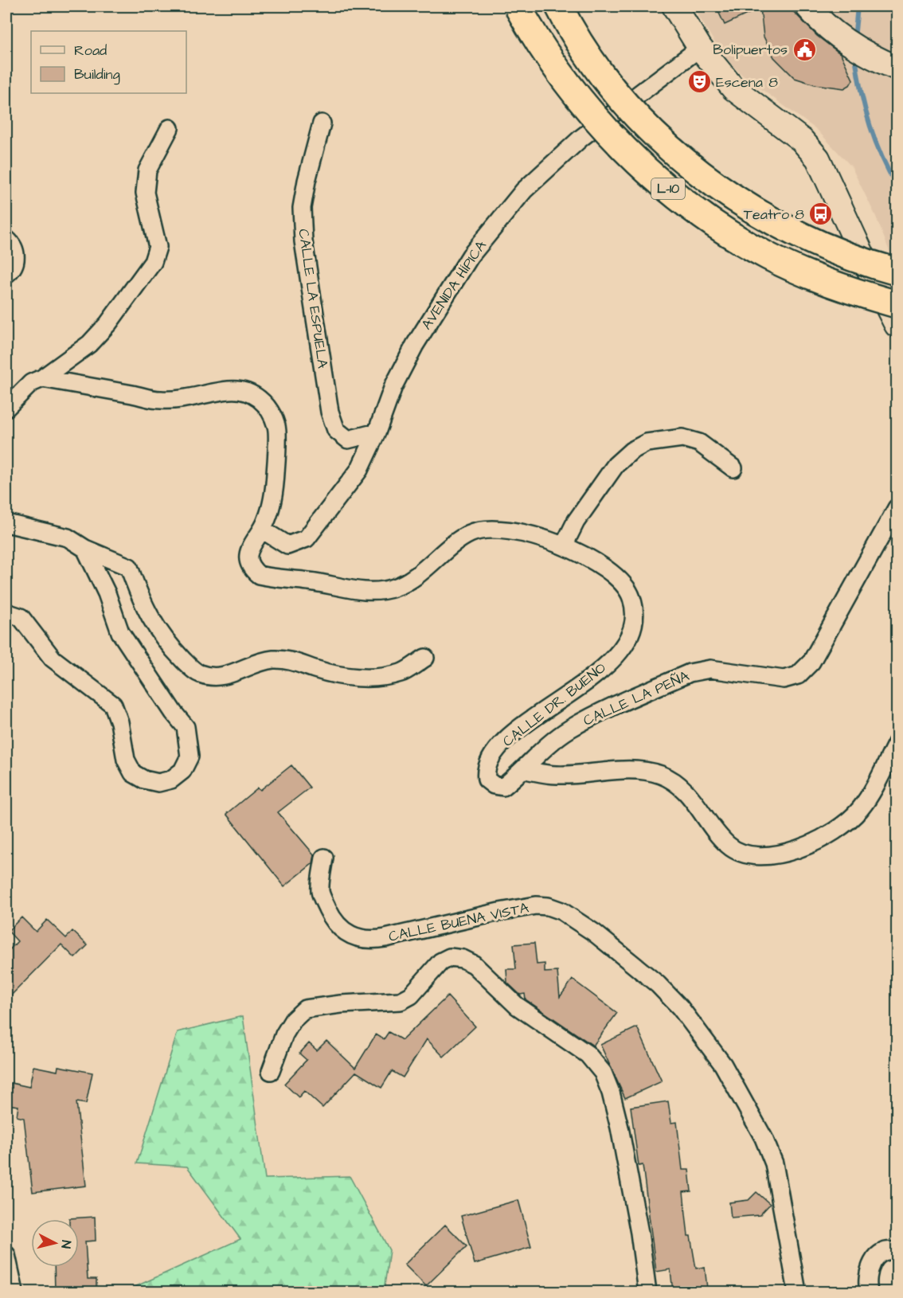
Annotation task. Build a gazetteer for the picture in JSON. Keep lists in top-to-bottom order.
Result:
{
  "streets": {
    "highway": ["L-10"],
    "street": [
      "AVENIDA HÍPICA",
      "CALLE LA ESPUELA",
      "CALLE LA PEÑA",
      "CALLE DR. BUENO",
      "CALLE BUENA VISTA"
    ]
  },
  "crossings": [
    ["AVENIDA HÍPICA", "CALLE LA ESPUELA"],
    ["AVENIDA HÍPICA", "CALLE DR. BUENO"],
    ["CALLE LA PEÑA", "CALLE DR. BUENO"]
  ],
  "places": {
    "public building": ["Bolipuertos"],
    "theatre": ["Escena 8"],
    "bus stop": ["Teatro 8"]
  },
  "legend": ["Road", "Building"],
  "north": "right"
}
